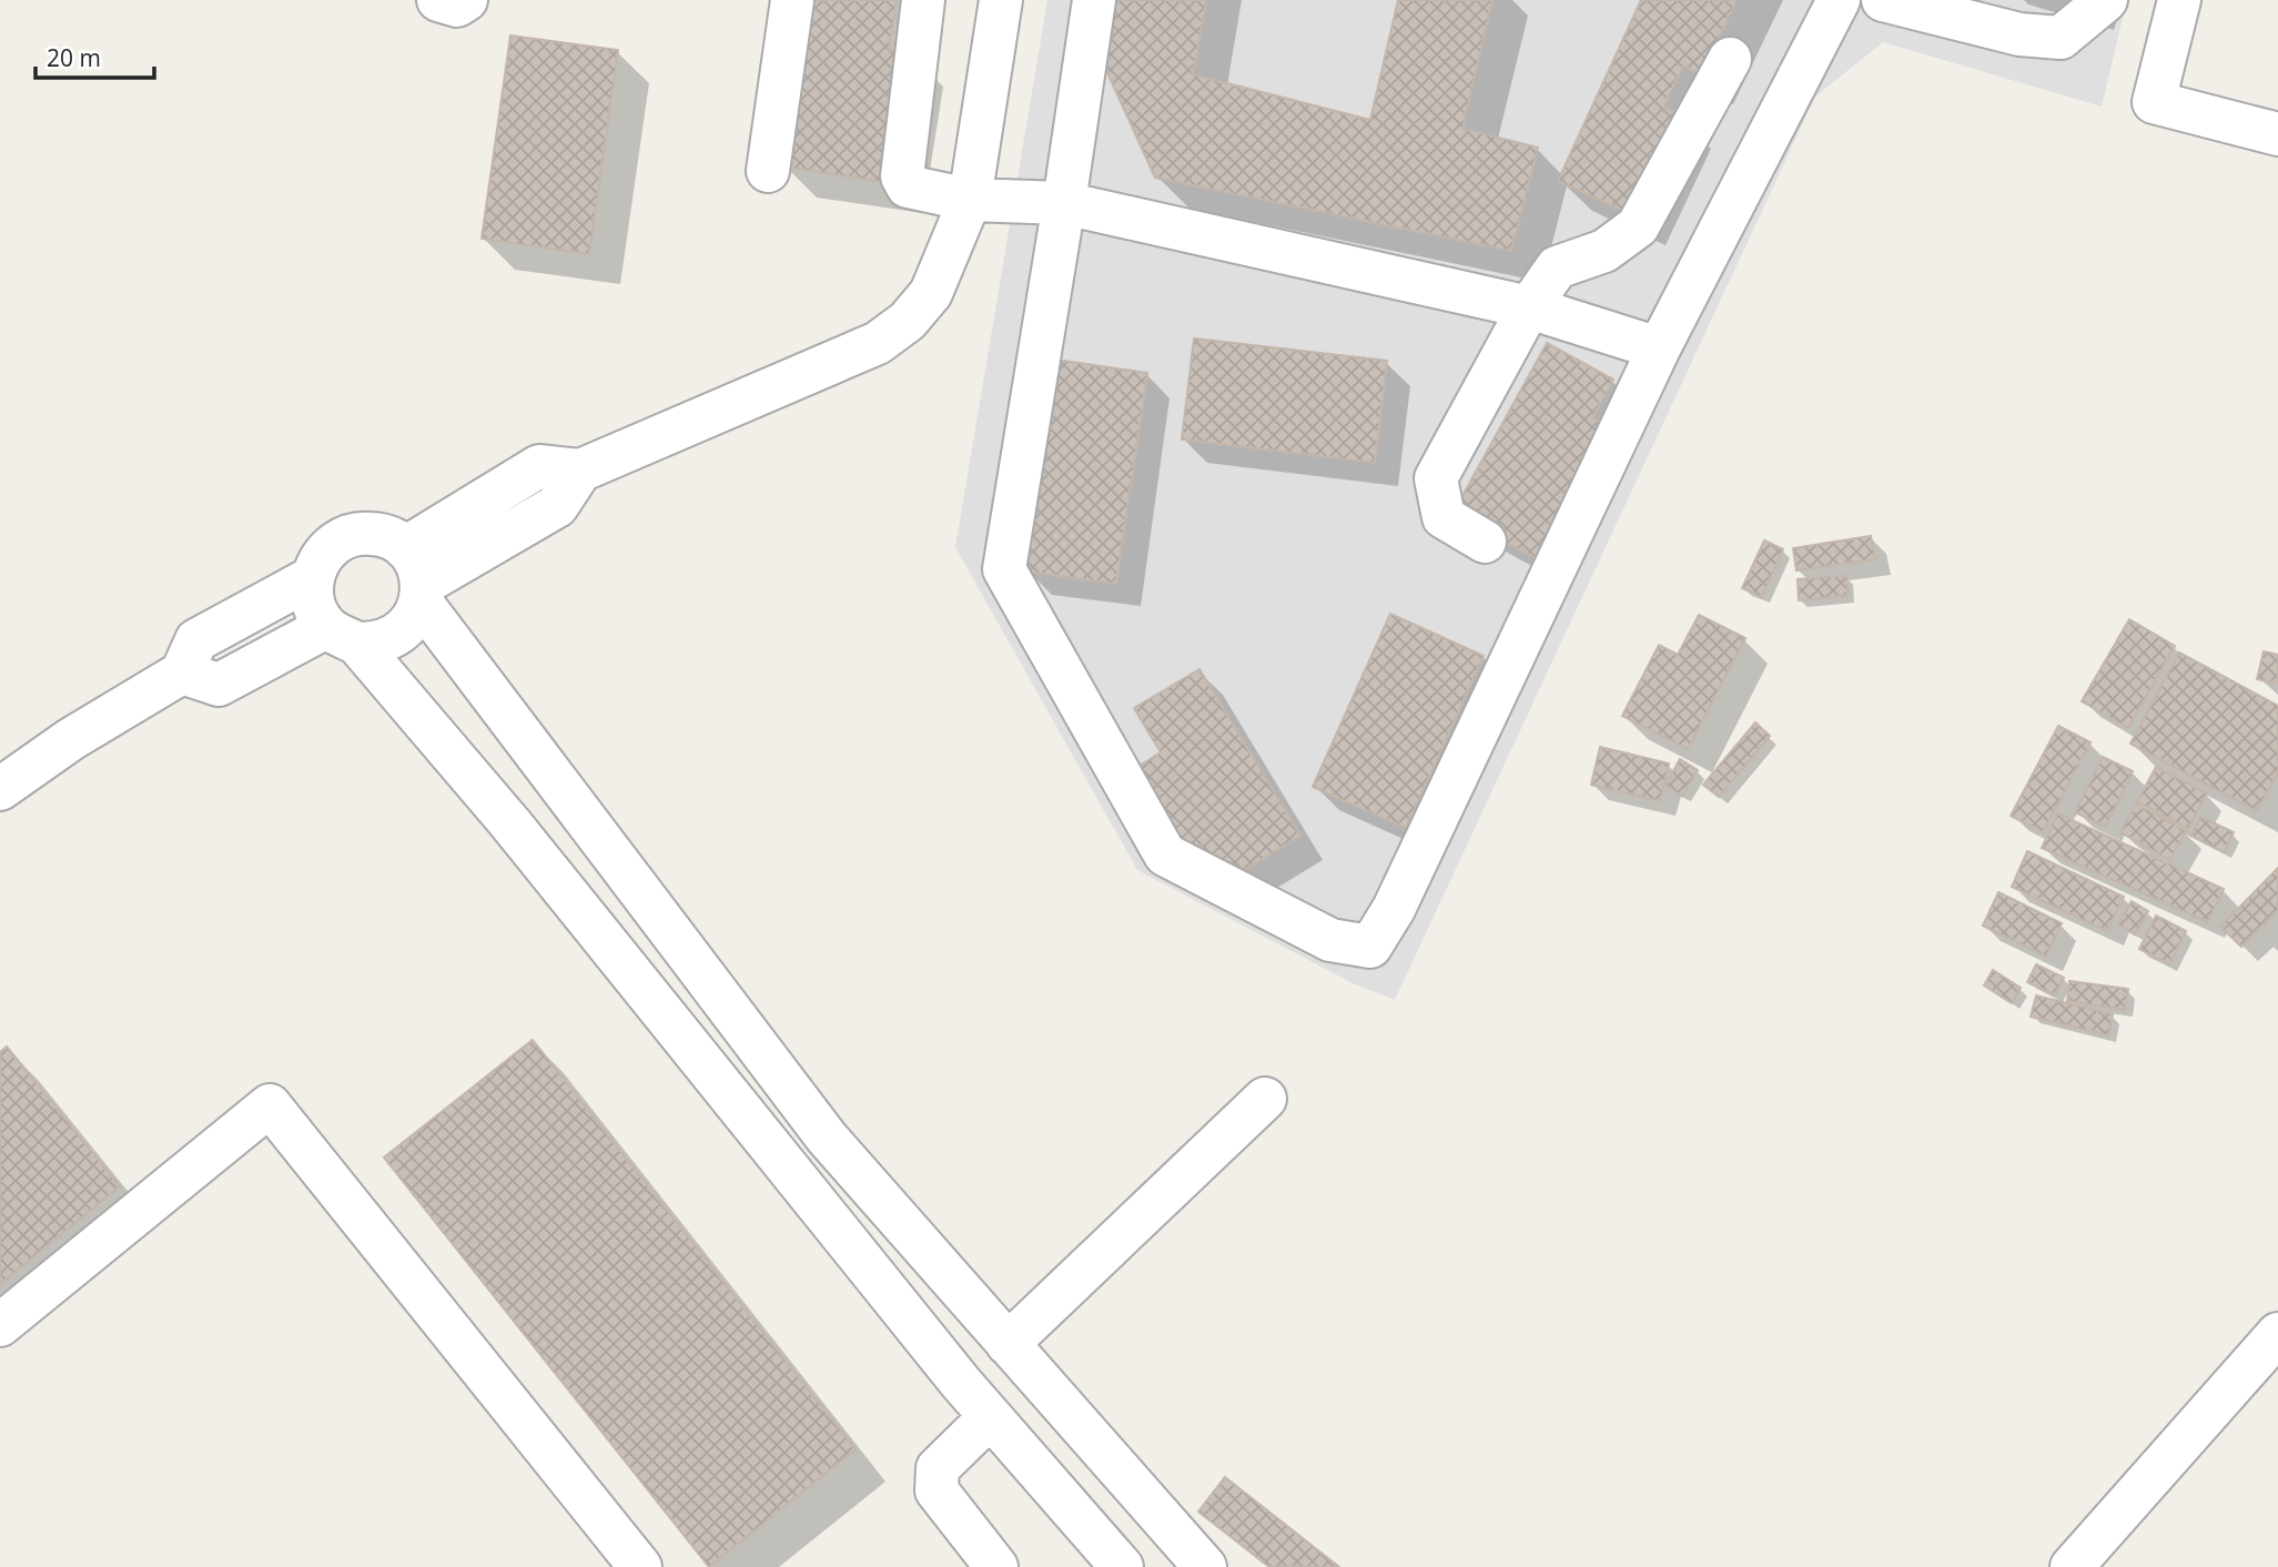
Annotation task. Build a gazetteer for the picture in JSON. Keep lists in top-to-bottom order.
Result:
{
  "scale_bar": "20 m"
}
